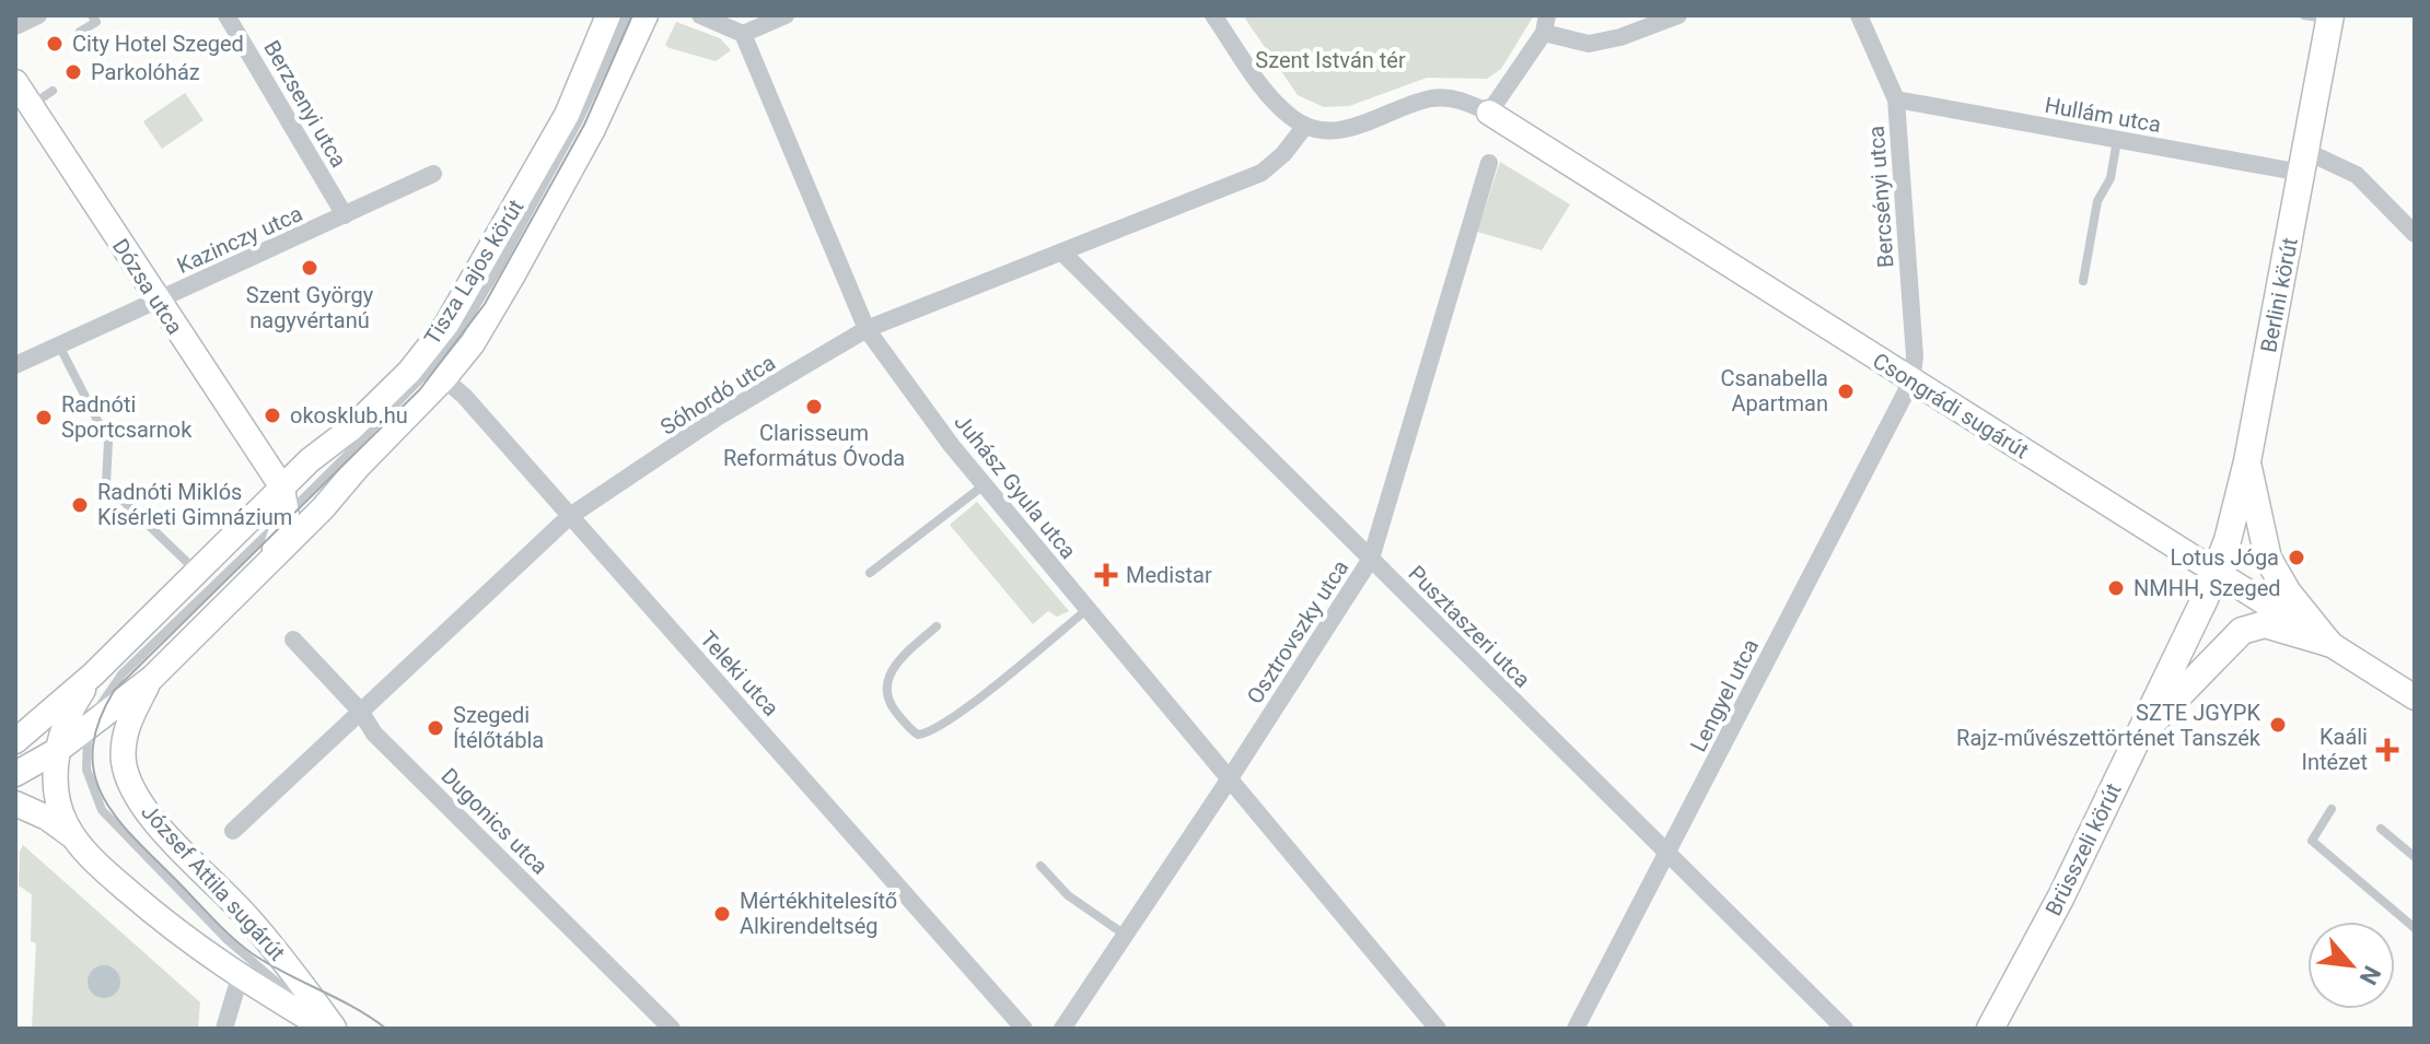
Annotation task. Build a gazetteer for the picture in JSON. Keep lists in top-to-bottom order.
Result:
{
  "streets": {
    "main road": ["Berlini körút", "Brüsszeli körút"],
    "street": [
      "Berzsenyi utca",
      "Hullám utca",
      "Bercsényi utca",
      "Kazinczy utca",
      "Tisza Lajos körút",
      "Dózsa utca",
      "Sóhordó utca",
      "Csongrádi sugárút",
      "Juhász Gyula utca",
      "Pusztaszeri utca",
      "Osztrovszky utca",
      "Teleki utca",
      "Lengyel utca",
      "Dugonics utca",
      "József Attila sugárút"
    ]
  },
  "crossings": [
    ["Berzsenyi utca", "Kazinczy utca"],
    ["Hullám utca", "Bercsényi utca"],
    ["Hullám utca", "Berlini körút"],
    ["Bercsényi utca", "Csongrádi sugárút"],
    ["Bercsényi utca", "Lengyel utca"],
    ["Kazinczy utca", "Dózsa utca"],
    ["Tisza Lajos körút", "Dózsa utca"],
    ["Tisza Lajos körút", "Teleki utca"],
    ["Tisza Lajos körút", "József Attila sugárút"],
    ["Berlini körút", "Csongrádi sugárút"],
    ["Berlini körút", "Brüsszeli körút"],
    ["Sóhordó utca", "Juhász Gyula utca"],
    ["Sóhordó utca", "Pusztaszeri utca"],
    ["Sóhordó utca", "Teleki utca"],
    ["Sóhordó utca", "Dugonics utca"],
    ["Csongrádi sugárút", "Lengyel utca"],
    ["Csongrádi sugárút", "Brüsszeli körút"],
    ["Juhász Gyula utca", "Osztrovszky utca"],
    ["Pusztaszeri utca", "Osztrovszky utca"],
    ["Pusztaszeri utca", "Lengyel utca"]
  ],
  "parks": ["Szent István tér"],
  "places": {
    "other": [
      "City Hotel Szeged",
      "Parkolóház",
      "Szent György nagyvértanú",
      "Csanabella Apartman",
      "Clarisseum Református Óvoda",
      "okosklub.hu",
      "Radnóti Sportcsarnok",
      "Radnóti Miklós Kísérleti Gimnázium",
      "Lotus Jóga",
      "NMHH, Szeged",
      "SZTE JGYPK Rajz-művészettörténet Tanszék",
      "Szegedi Ítélőtábla",
      "Mértékhitelesítő Alkirendeltség"
    ],
    "health": ["Medistar", "Kaáli Intézet"]
  },
  "north": "bottom right"
}
